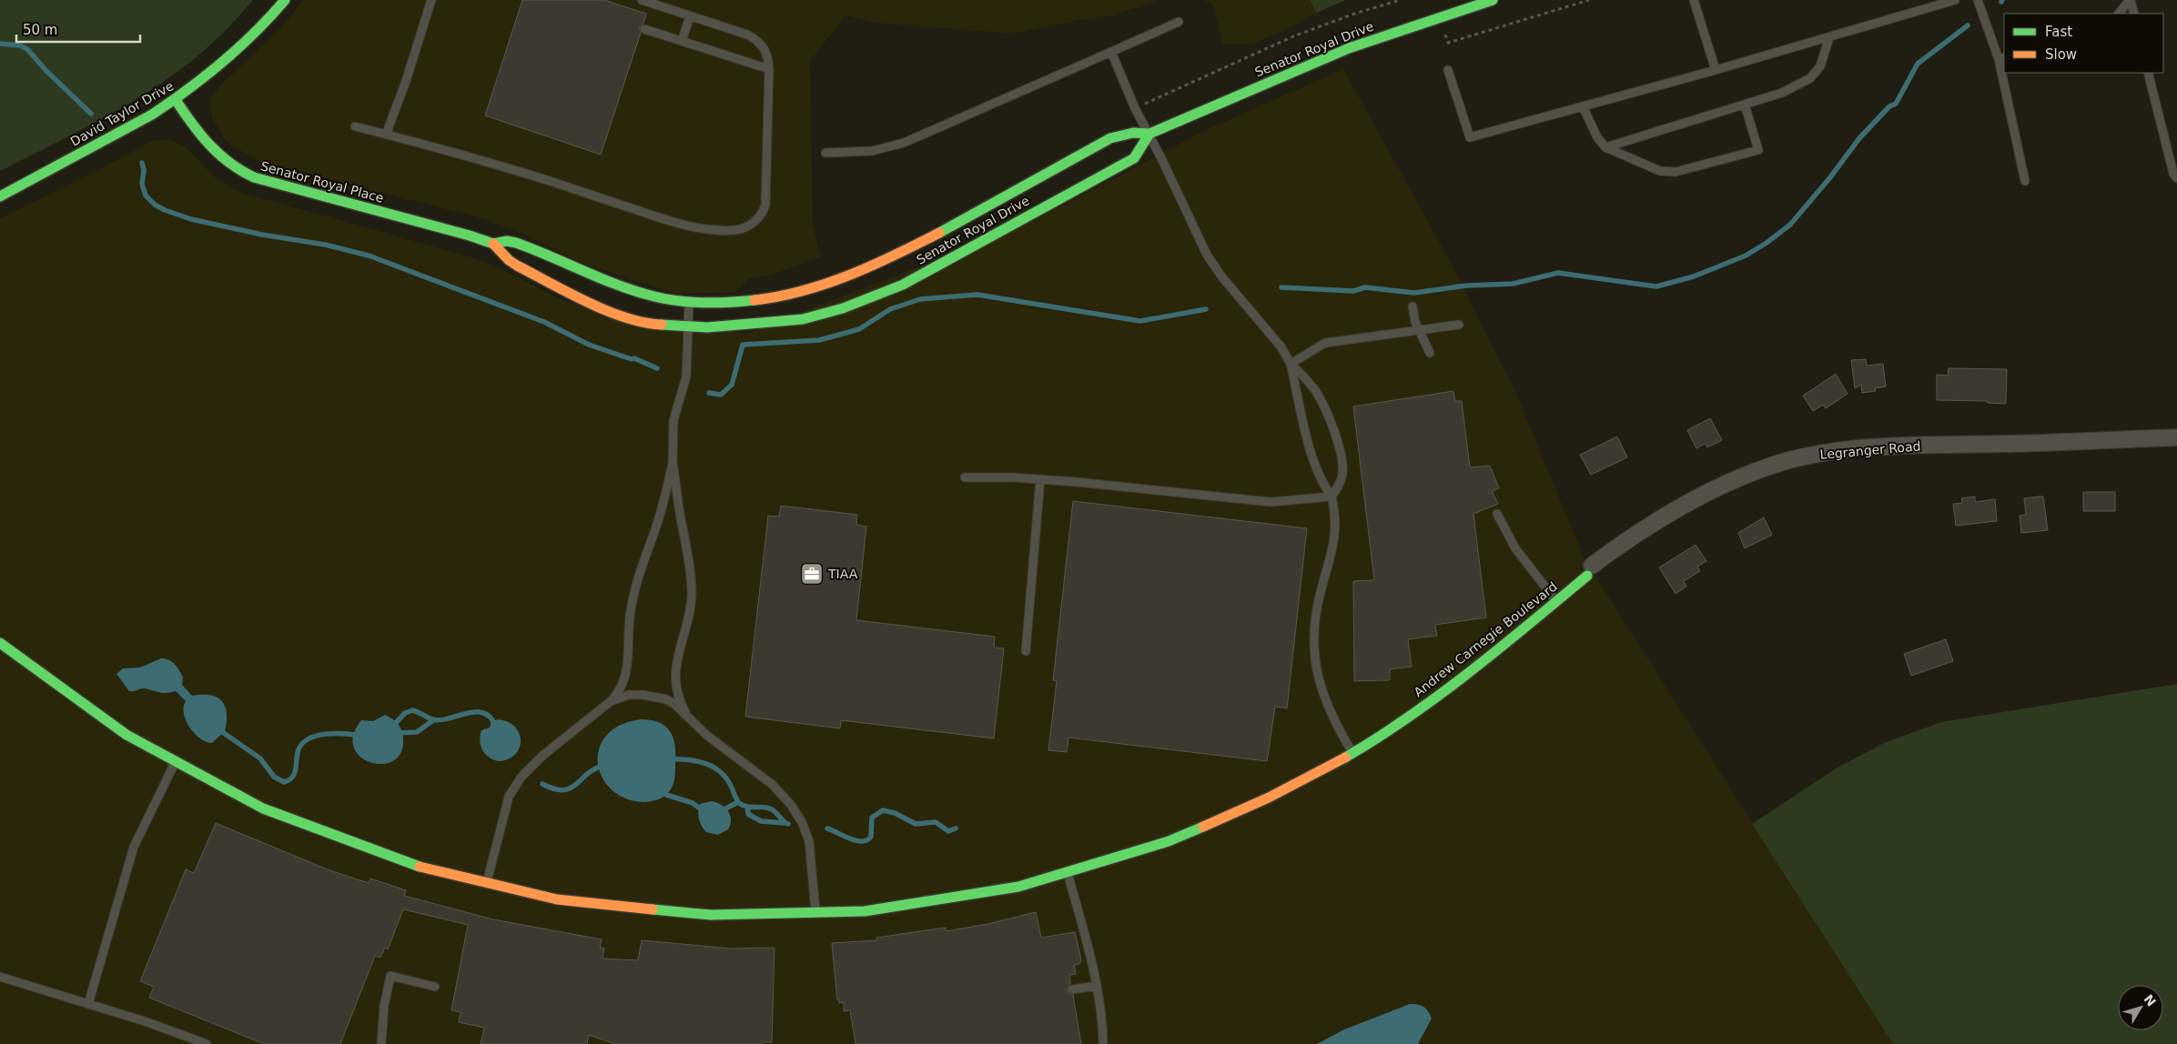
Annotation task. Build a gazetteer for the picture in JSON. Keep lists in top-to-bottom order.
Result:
{
  "streets": {
    "street": [
      "Senator Royal Drive",
      "David Taylor Drive",
      "Senator Royal Place",
      "Legranger Road",
      "Andrew Carnegie Boulevard"
    ]
  },
  "crossings": [
    ["Senator Royal Drive", "Senator Royal Place"],
    ["David Taylor Drive", "Senator Royal Place"],
    ["Legranger Road", "Andrew Carnegie Boulevard"]
  ],
  "places": {
    "office": ["TIAA"]
  },
  "legend": ["Fast", "Slow"],
  "scale_bar": "50 m",
  "north": "top right"
}
